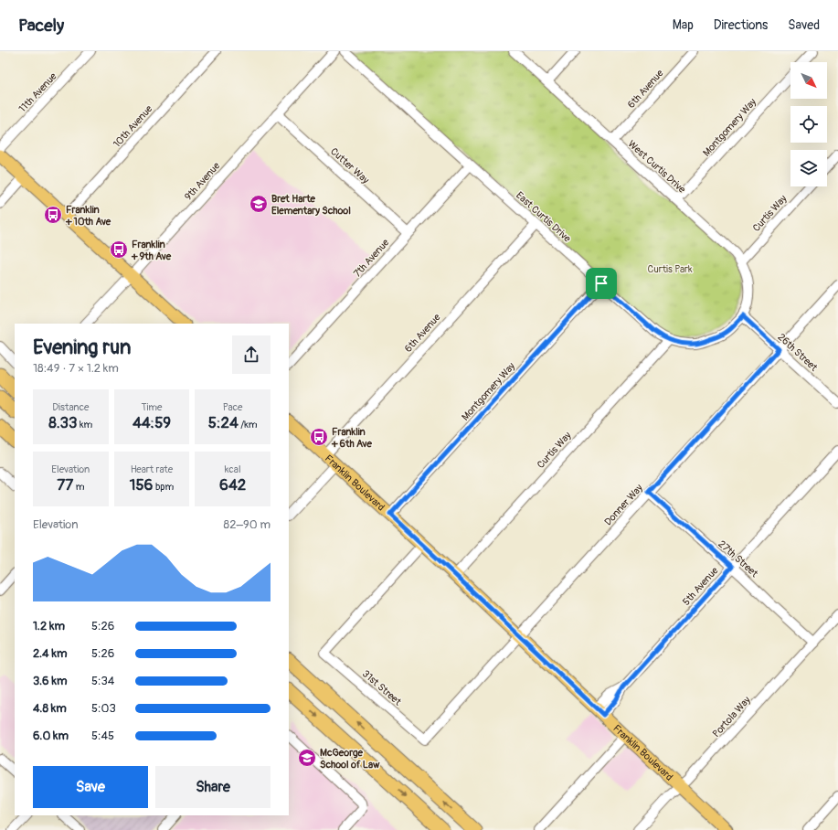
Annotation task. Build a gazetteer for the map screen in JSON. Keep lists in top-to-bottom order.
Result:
{
  "streets": {
    "main road": ["Franklin Boulevard"],
    "street": [
      "6th Avenue",
      "11th Avenue",
      "10th Avenue",
      "Montgomery Way",
      "Cutter Way",
      "West Curtis Drive",
      "9th Avenue",
      "Curtis Way",
      "East Curtis Drive",
      "7th Avenue",
      "26th Street",
      "Donner Way",
      "27th Street",
      "5th Avenue",
      "31st Street",
      "Portola Way"
    ]
  },
  "crossings": [
    ["6th Avenue", "West Curtis Drive"],
    ["6th Avenue", "East Curtis Drive"],
    ["6th Avenue", "Franklin Boulevard"],
    ["Montgomery Way", "West Curtis Drive"],
    ["Montgomery Way", "East Curtis Drive"],
    ["Montgomery Way", "Franklin Boulevard"],
    ["Cutter Way", "9th Avenue"],
    ["Cutter Way", "7th Avenue"],
    ["West Curtis Drive", "Curtis Way"],
    ["West Curtis Drive", "East Curtis Drive"],
    ["West Curtis Drive", "26th Street"],
    ["Curtis Way", "East Curtis Drive"],
    ["Curtis Way", "Franklin Boulevard"],
    ["East Curtis Drive", "7th Avenue"],
    ["East Curtis Drive", "26th Street"],
    ["26th Street", "Donner Way"],
    ["Franklin Boulevard", "Donner Way"],
    ["Franklin Boulevard", "5th Avenue"],
    ["Franklin Boulevard", "31st Street"],
    ["Franklin Boulevard", "Portola Way"],
    ["Donner Way", "27th Street"],
    ["Donner Way", "31st Street"],
    ["27th Street", "5th Avenue"],
    ["27th Street", "Portola Way"]
  ],
  "parks": ["Curtis Park"],
  "places": {
    "school or university": ["Bret Harte Elementary School", "McGeorge School of Law"],
    "bus stop": ["Franklin + 10th Ave", "Franklin + 9th Ave", "Franklin + 6th Ave"]
  },
  "north": "bottom right",
  "page": {
    "header": "Pacely",
    "nav": ["Map", "Directions", "Saved"],
    "heading": ["Evening run", "18:49 · 7 × 1.2 km"],
    "stats": [
      ["Distance", "8.33 km"],
      ["Time", "44:59"],
      ["Pace", "5:24 /km"],
      ["Elevation", "77 m"],
      ["Heart rate", "156 bpm"],
      ["kcal", "642"]
    ],
    "chart": ["Elevation", "82–90 m"],
    "list": [
      {
        "name": "1.2 km",
        "note": "5:26"
      },
      {
        "name": "2.4 km",
        "note": "5:26"
      },
      {
        "name": "3.6 km",
        "note": "5:34"
      },
      {
        "name": "4.8 km",
        "note": "5:03"
      },
      {
        "name": "6.0 km",
        "note": "5:45"
      }
    ],
    "buttons": ["Save", "Share"]
  }
}
